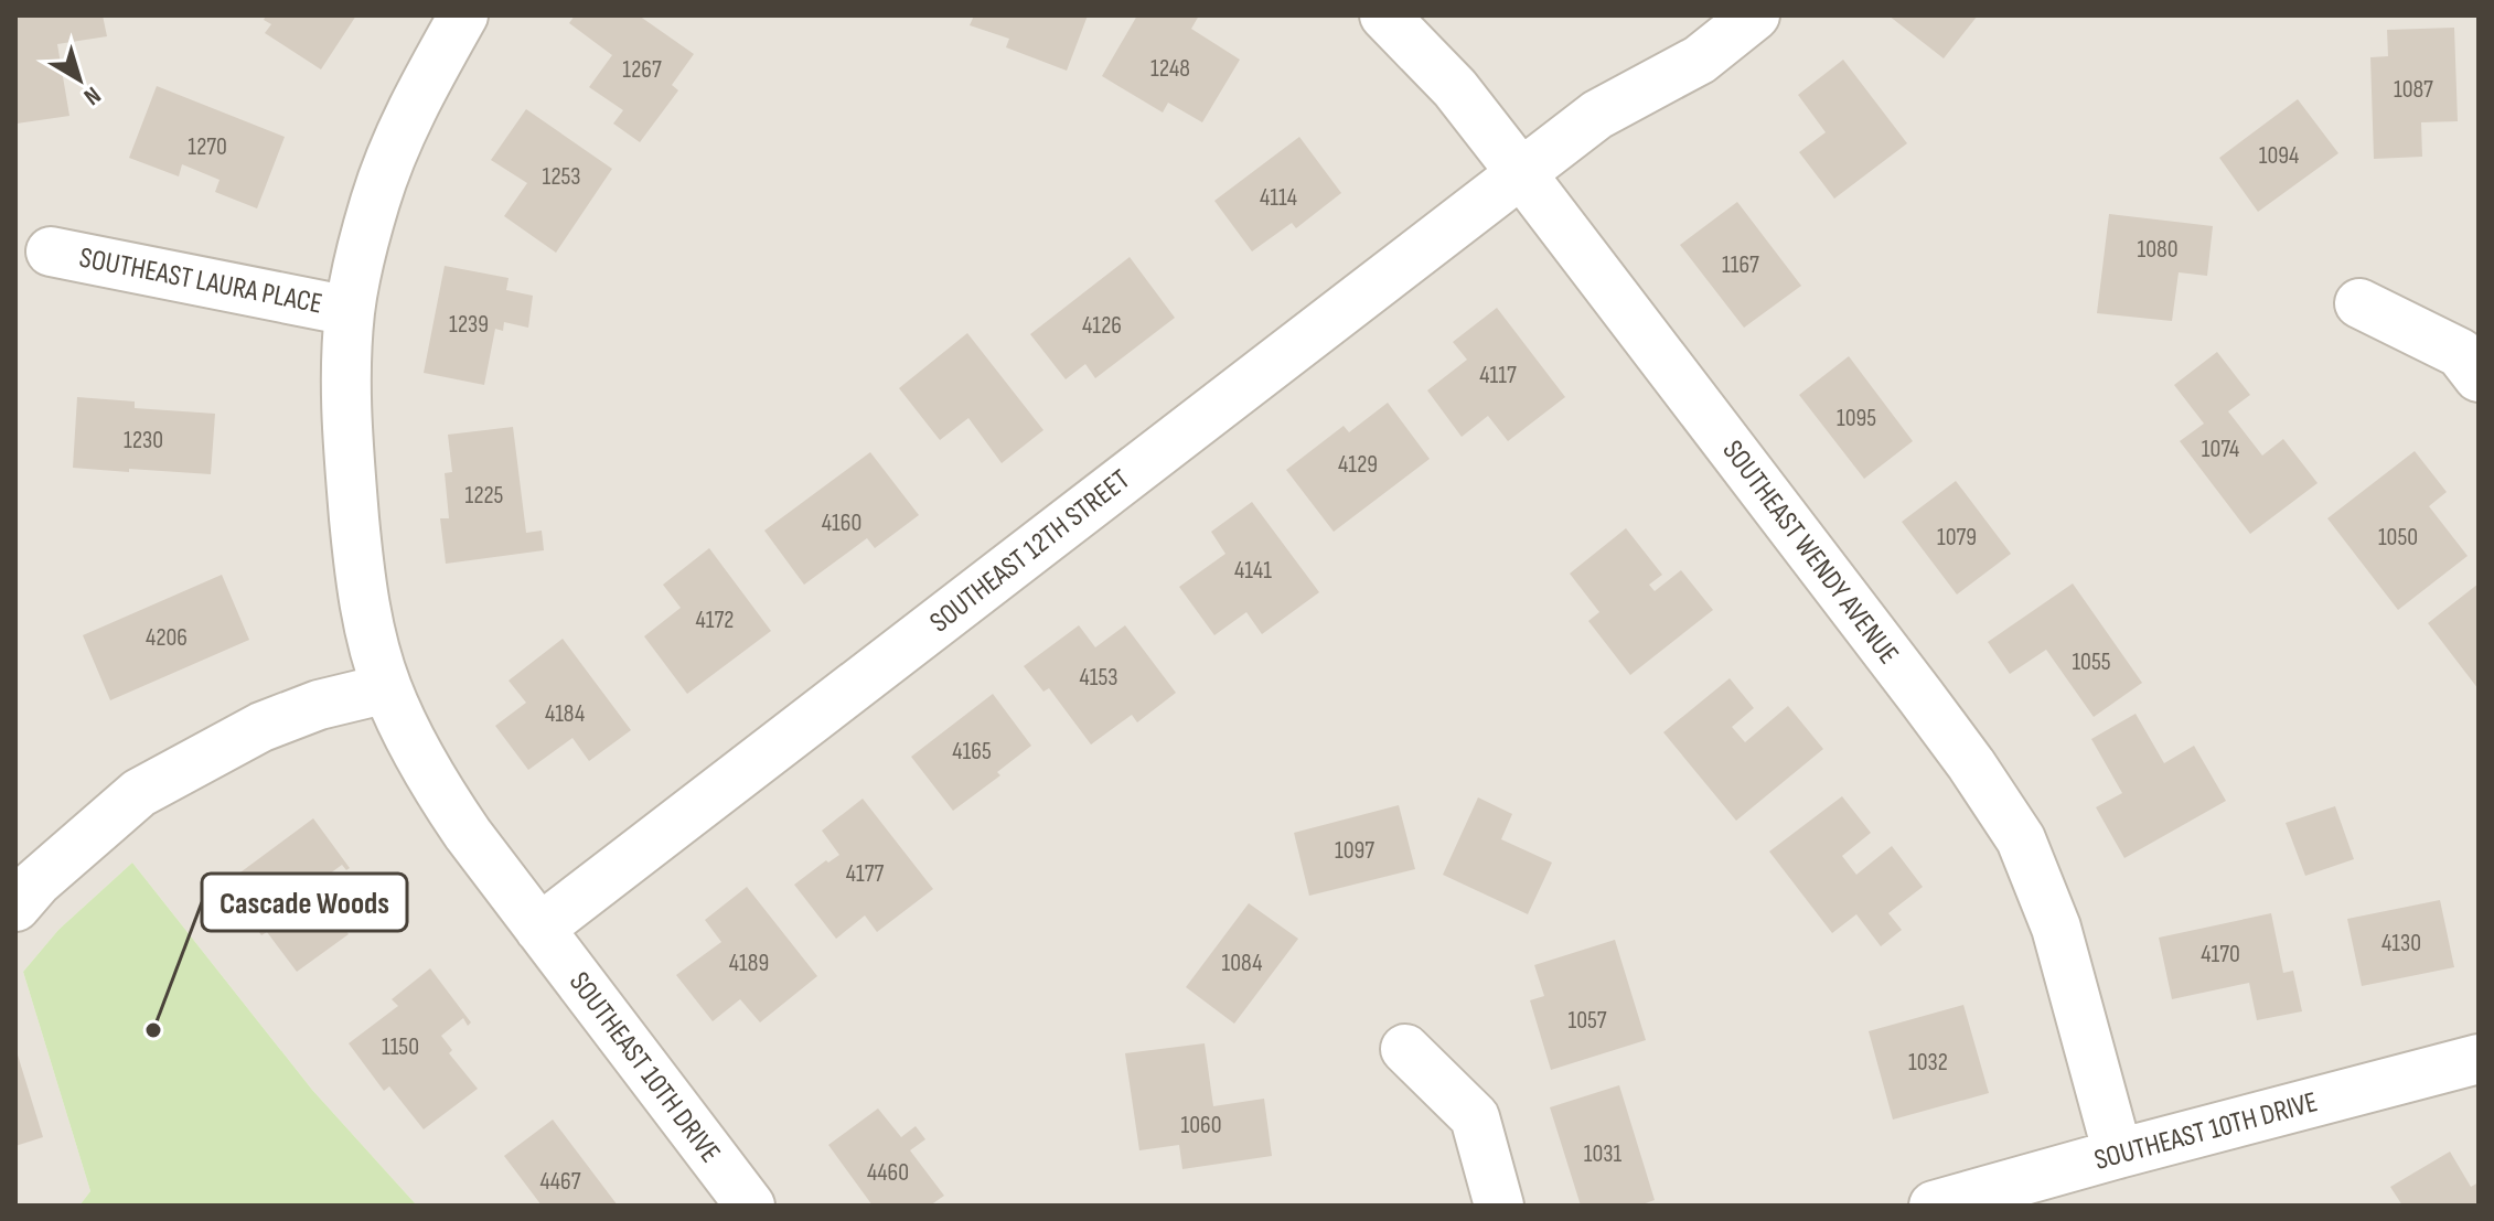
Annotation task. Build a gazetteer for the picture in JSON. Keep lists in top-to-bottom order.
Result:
{
  "streets": {
    "street": [
      "SOUTHEAST LAURA PLACE",
      "SOUTHEAST 12TH STREET",
      "SOUTHEAST WENDY AVENUE",
      "SOUTHEAST 10TH DRIVE"
    ]
  },
  "crossings": [
    ["SOUTHEAST LAURA PLACE", "SOUTHEAST 10TH DRIVE"],
    ["SOUTHEAST 12TH STREET", "SOUTHEAST WENDY AVENUE"],
    ["SOUTHEAST 12TH STREET", "SOUTHEAST 10TH DRIVE"],
    ["SOUTHEAST WENDY AVENUE", "SOUTHEAST 10TH DRIVE"]
  ],
  "places": ["Cascade Woods"],
  "house_numbers": [
    "1248",
    "1267",
    "1087",
    "1270",
    "1094",
    "1253",
    "4114",
    "1080",
    "1167",
    "1239",
    "4126",
    "4117",
    "1095",
    "1230",
    "1074",
    "4129",
    "1225",
    "4160",
    "1079",
    "1050",
    "4141",
    "4172",
    "4206",
    "1055",
    "4153",
    "4184",
    "4165",
    "1097",
    "4177",
    "4130",
    "4170",
    "4189",
    "1084",
    "1057",
    "1150",
    "1032",
    "1060",
    "1031",
    "4460",
    "4467"
  ],
  "north": "bottom right"
}
